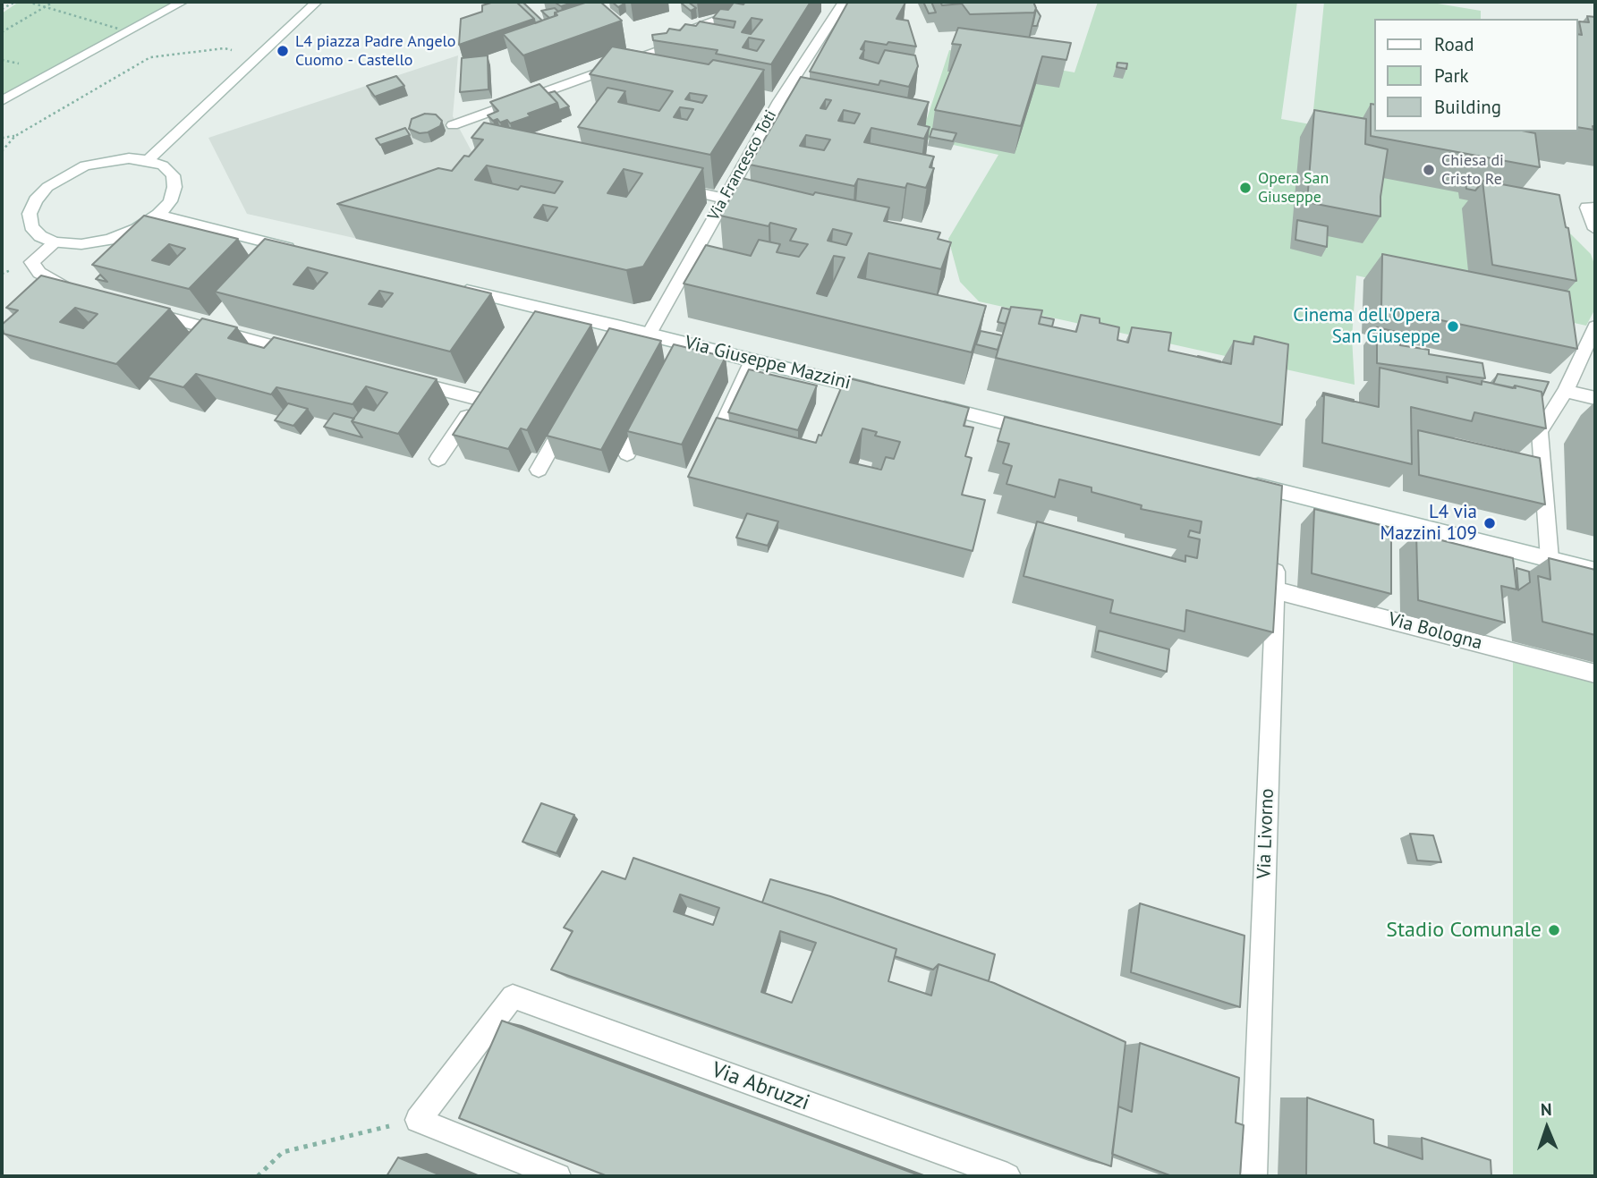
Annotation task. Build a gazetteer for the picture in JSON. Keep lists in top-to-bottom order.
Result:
{
  "streets": {
    "street": [
      "Via Francesco Toti",
      "Via Giuseppe Mazzini",
      "Via Bologna",
      "Via Livorno",
      "Via Abruzzi"
    ]
  },
  "crossings": [
    ["Via Francesco Toti", "Via Giuseppe Mazzini"],
    ["Via Bologna", "Via Livorno"]
  ],
  "places": [
    "L4 piazza Padre Angelo Cuomo - Castello",
    "Chiesa di Cristo Re",
    "Opera San Giuseppe",
    "Cinema dell'Opera San Giuseppe",
    "L4 via Mazzini 109",
    "Stadio Comunale"
  ],
  "legend": ["Road", "Park", "Building"],
  "north": "top"
}
